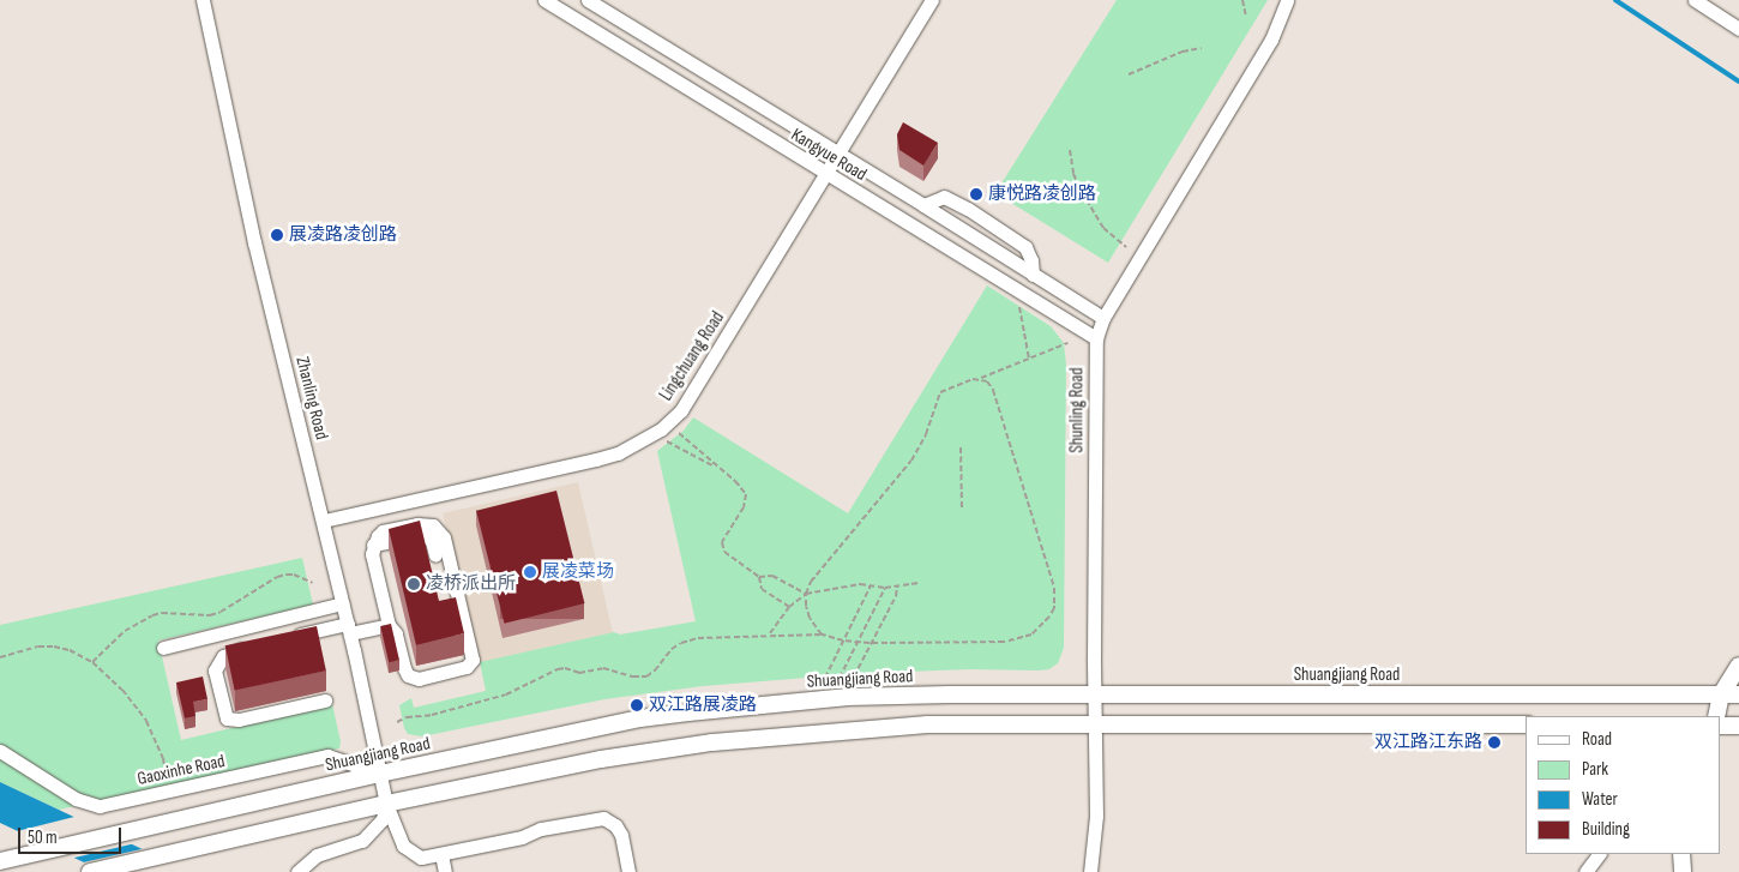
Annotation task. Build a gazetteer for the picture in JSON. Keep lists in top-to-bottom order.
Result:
{
  "streets": {
    "main road": ["Shuangjiang Road"],
    "street": [
      "Kangyue Road",
      "Lingchuang Road",
      "Zhanling Road",
      "Shunling Road",
      "Gaoxinhe Road"
    ]
  },
  "crossings": [
    ["Kangyue Road", "Lingchuang Road"],
    ["Kangyue Road", "Shunling Road"],
    ["Lingchuang Road", "Zhanling Road"],
    ["Zhanling Road", "Shuangjiang Road"],
    ["Zhanling Road", "Gaoxinhe Road"],
    ["Shunling Road", "Shuangjiang Road"],
    ["Shuangjiang Road", "Gaoxinhe Road"]
  ],
  "places": [
    "康悦路凌创路",
    "展凌路凌创路",
    "展凌菜场",
    "凌桥派出所",
    "双江路展凌路",
    "双江路江东路"
  ],
  "legend": [
    "Road",
    "Park",
    "Water",
    "Building"
  ],
  "scale_bar": "50 m"
}
